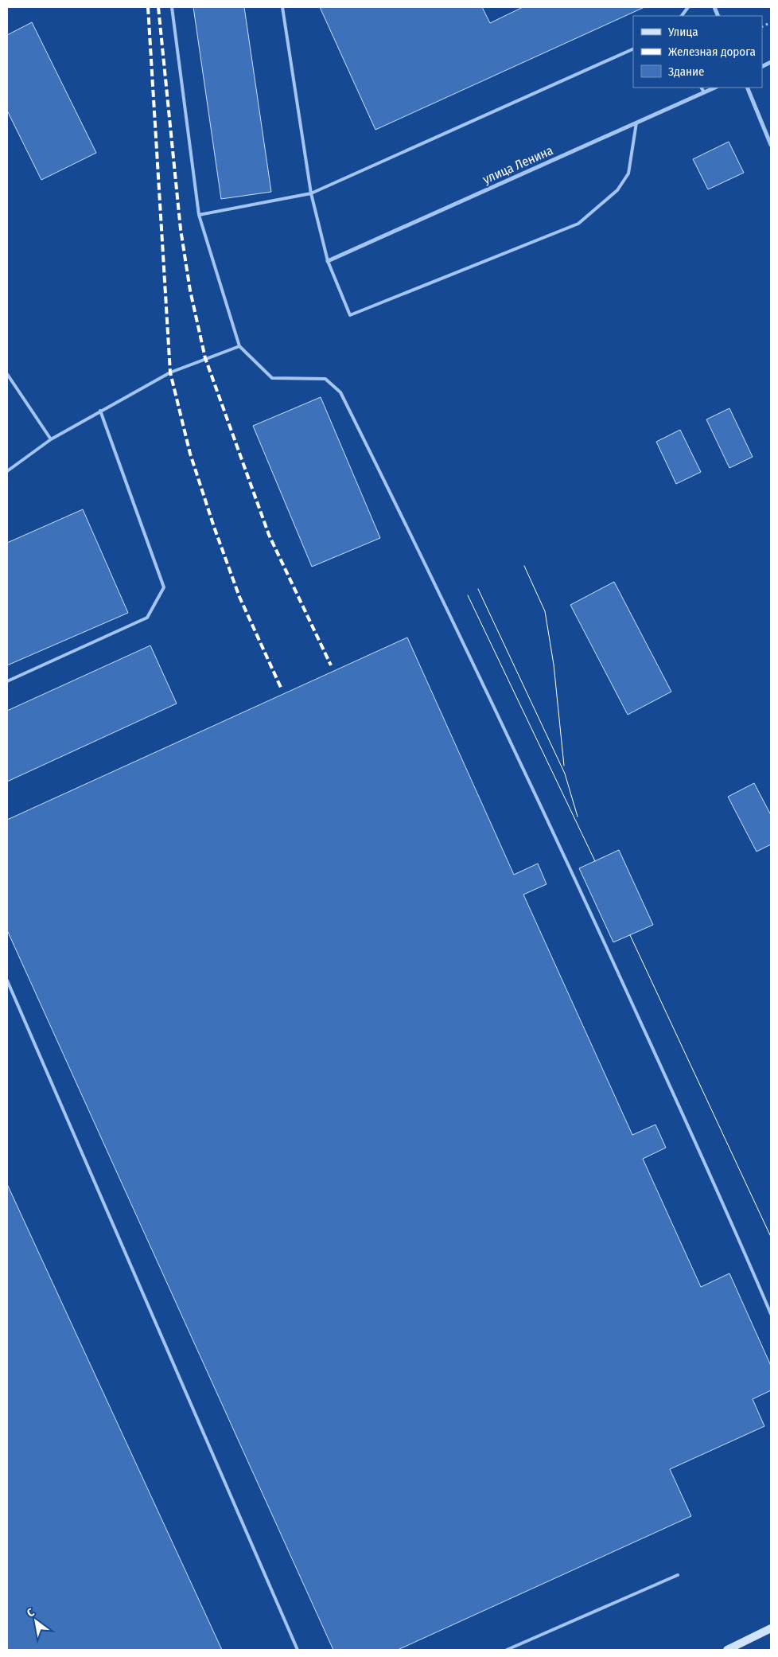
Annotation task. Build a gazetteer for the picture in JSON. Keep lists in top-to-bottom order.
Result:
{
  "streets": {
    "street": ["улица Ленина"]
  },
  "legend": ["Улица", "Железная дорога", "Здание"],
  "north": "top left"
}
